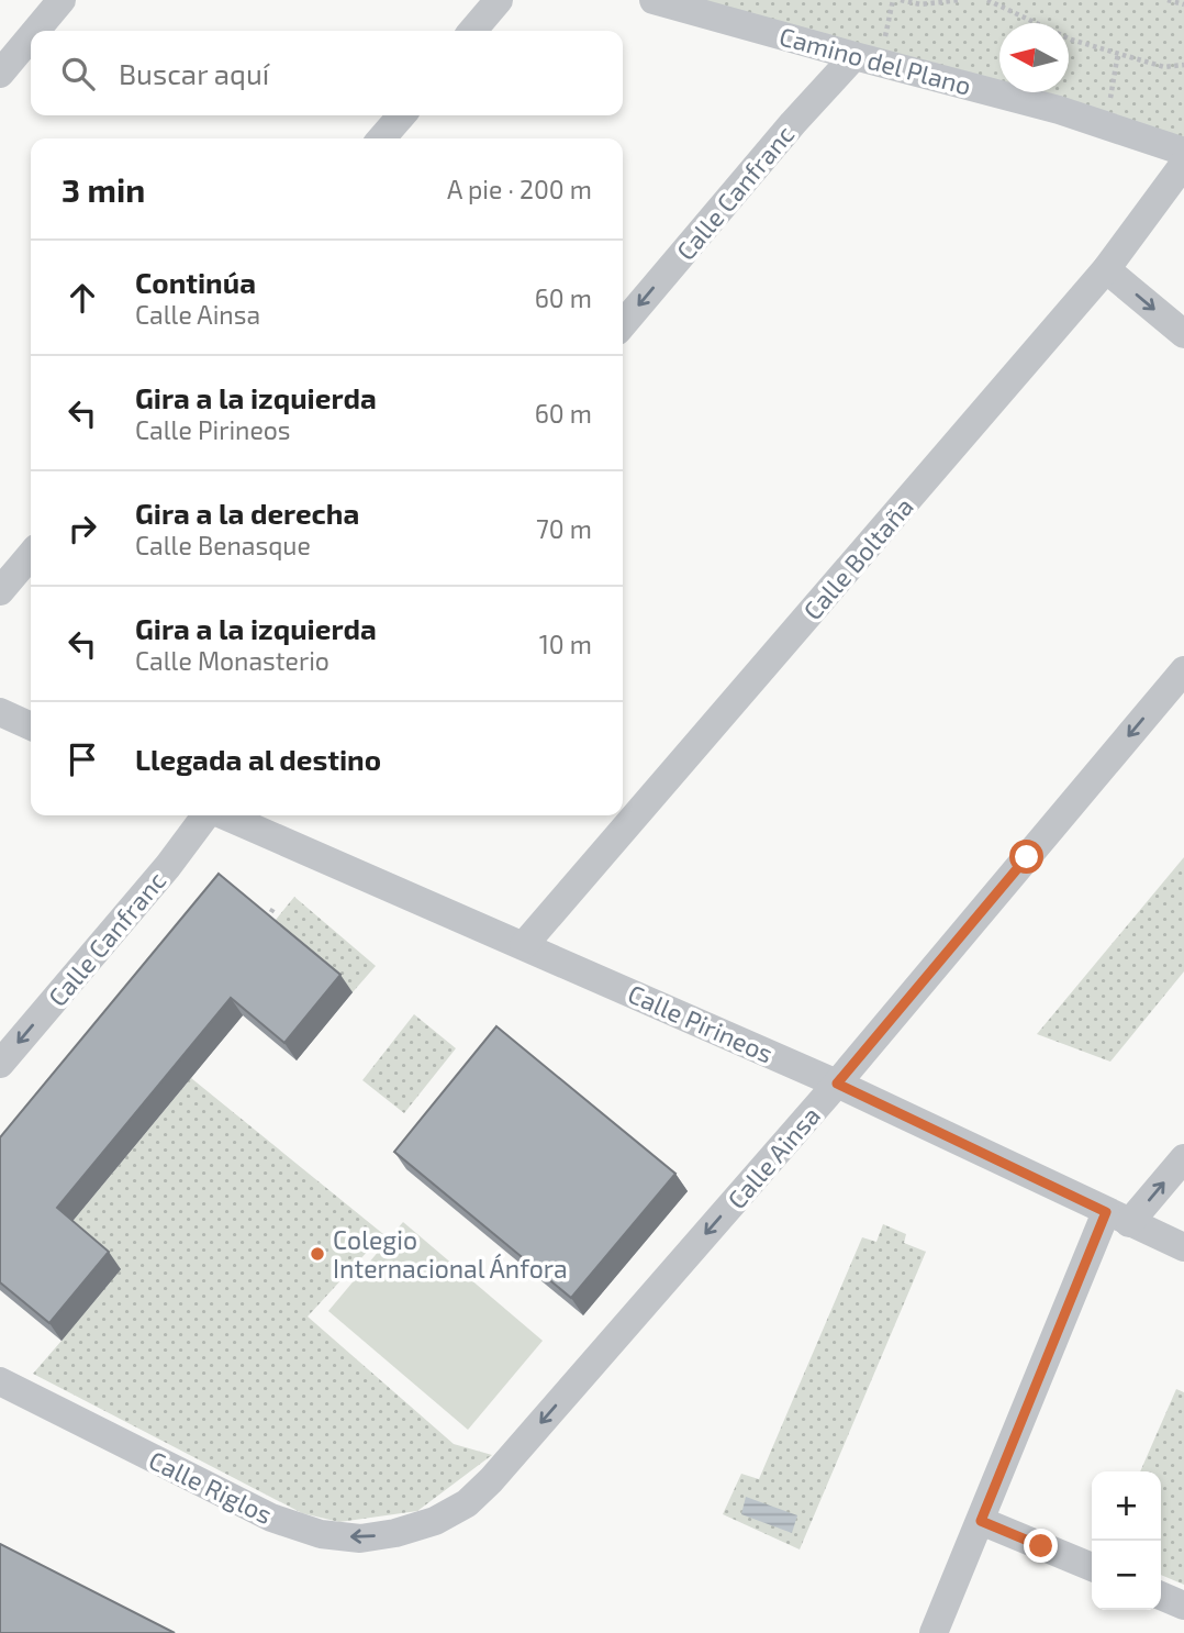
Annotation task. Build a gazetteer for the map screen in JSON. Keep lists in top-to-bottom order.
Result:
{
  "streets": {
    "street": [
      "Camino del Plano",
      "Calle Canfranc",
      "Calle Boltaña",
      "Calle Pirineos",
      "Calle Ainsa",
      "Calle Riglos"
    ]
  },
  "crossings": [
    ["Camino del Plano", "Calle Canfranc"],
    ["Calle Boltaña", "Calle Pirineos"],
    ["Calle Pirineos", "Calle Ainsa"],
    ["Calle Ainsa", "Calle Riglos"]
  ],
  "one_way": ["Calle Canfranc", "Calle Ainsa", "Calle Riglos"],
  "places": ["Colegio Internacional Ánfora"],
  "north": "left",
  "page": {
    "search": "Buscar aquí",
    "heading": ["3 min", "A pie · 200 m"],
    "list": [
      ["Continúa", "Calle Ainsa", "60 m"],
      ["Gira a la izquierda", "Calle Pirineos", "60 m"],
      ["Gira a la derecha", "Calle Benasque", "70 m"],
      ["Gira a la izquierda", "Calle Monasterio", "10 m"],
      "Llegada al destino"
    ],
    "map_buttons": ["+", "−"]
  }
}
